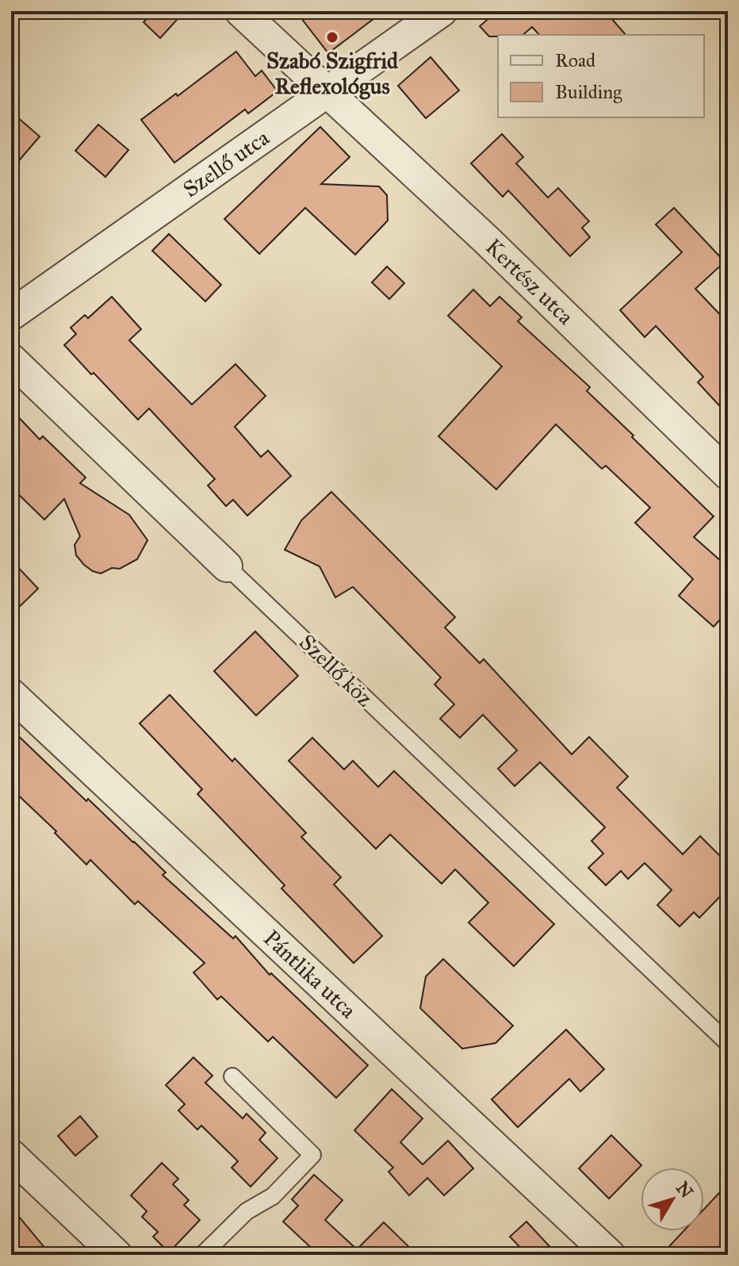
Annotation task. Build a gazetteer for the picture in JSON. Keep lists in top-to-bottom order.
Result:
{
  "streets": {
    "street": [
      "Szellő utca",
      "Kertész utca",
      "Szellő köz",
      "Pántlika utca"
    ]
  },
  "crossings": [
    ["Szellő utca", "Kertész utca"]
  ],
  "places": ["Szabó Szigfrid Reflexológus"],
  "legend": ["Road", "Building"],
  "north": "top right"
}
